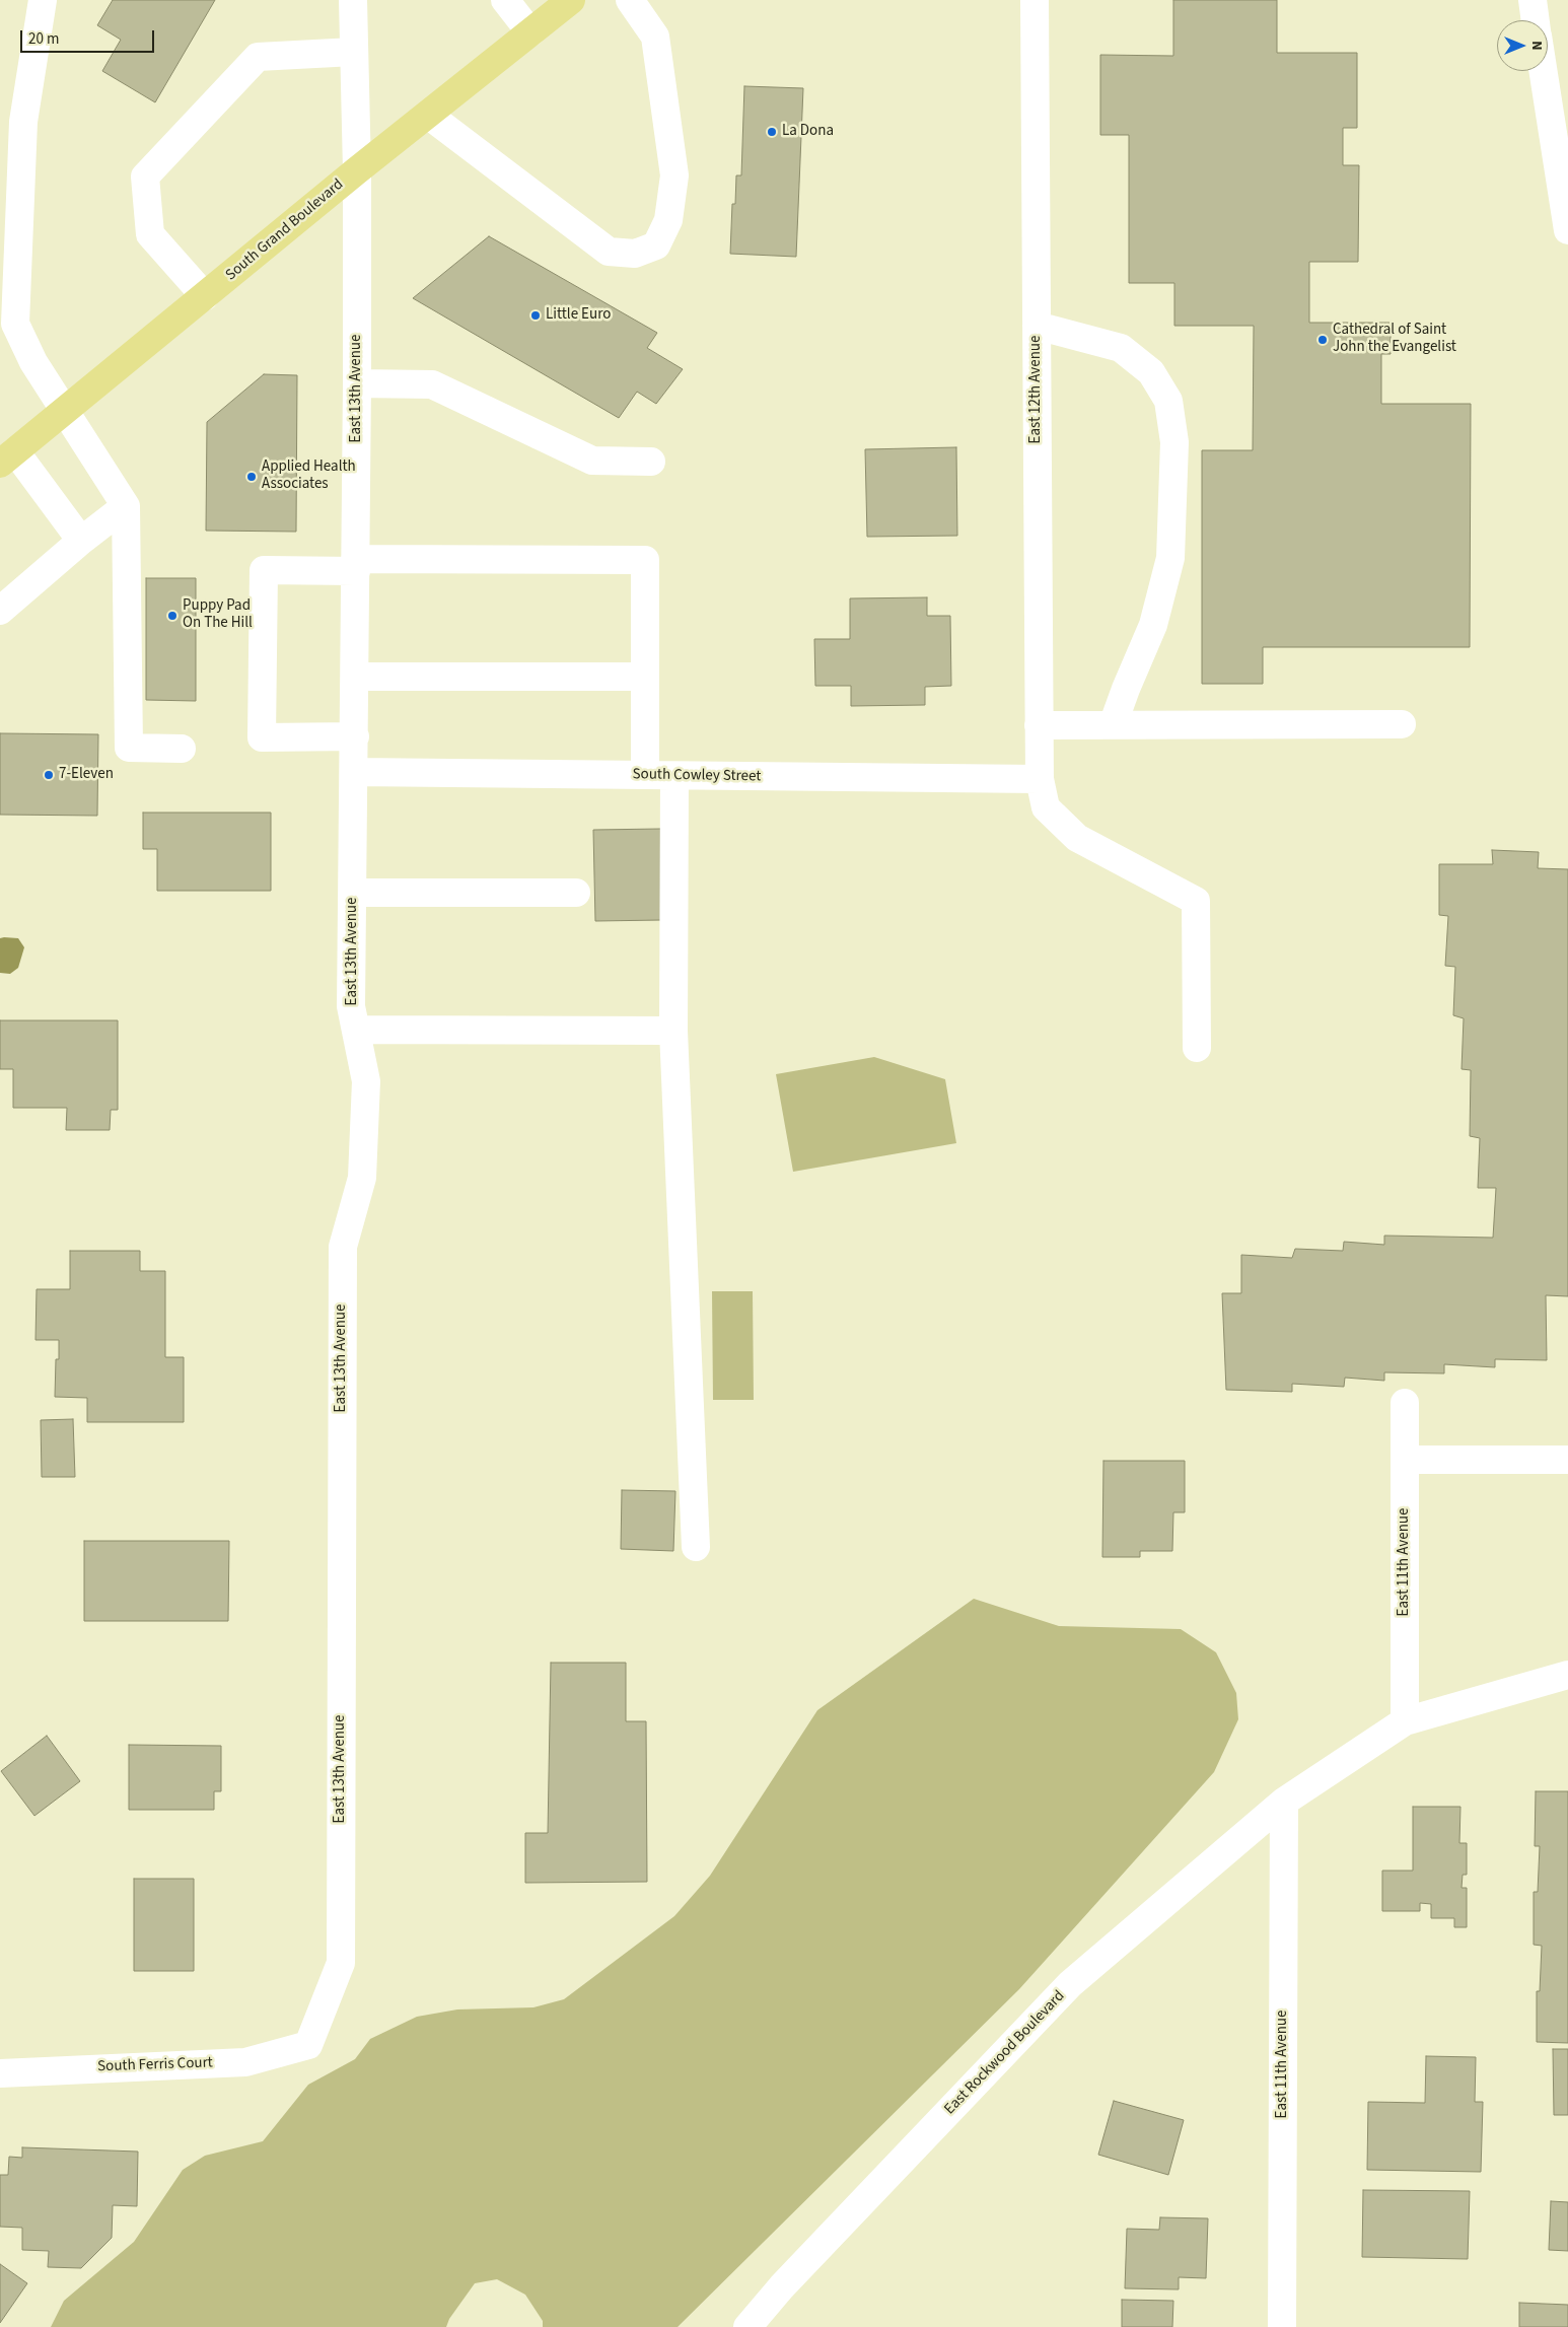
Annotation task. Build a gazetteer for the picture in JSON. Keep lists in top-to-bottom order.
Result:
{
  "streets": {
    "main road": ["South Grand Boulevard"],
    "street": [
      "East 13th Avenue",
      "East 12th Avenue",
      "South Cowley Street",
      "East 11th Avenue",
      "East Rockwood Boulevard",
      "South Ferris Court"
    ]
  },
  "crossings": [
    ["South Grand Boulevard", "East 13th Avenue"],
    ["East 13th Avenue", "South Cowley Street"],
    ["East 13th Avenue", "South Ferris Court"],
    ["East 12th Avenue", "South Cowley Street"],
    ["East 11th Avenue", "East Rockwood Boulevard"]
  ],
  "places": [
    "La Dona",
    "Little Euro",
    "Cathedral of Saint John the Evangelist",
    "Applied Health Associates",
    "Puppy Pad On The Hill",
    "7-Eleven"
  ],
  "scale_bar": "20 m",
  "north": "right"
}
